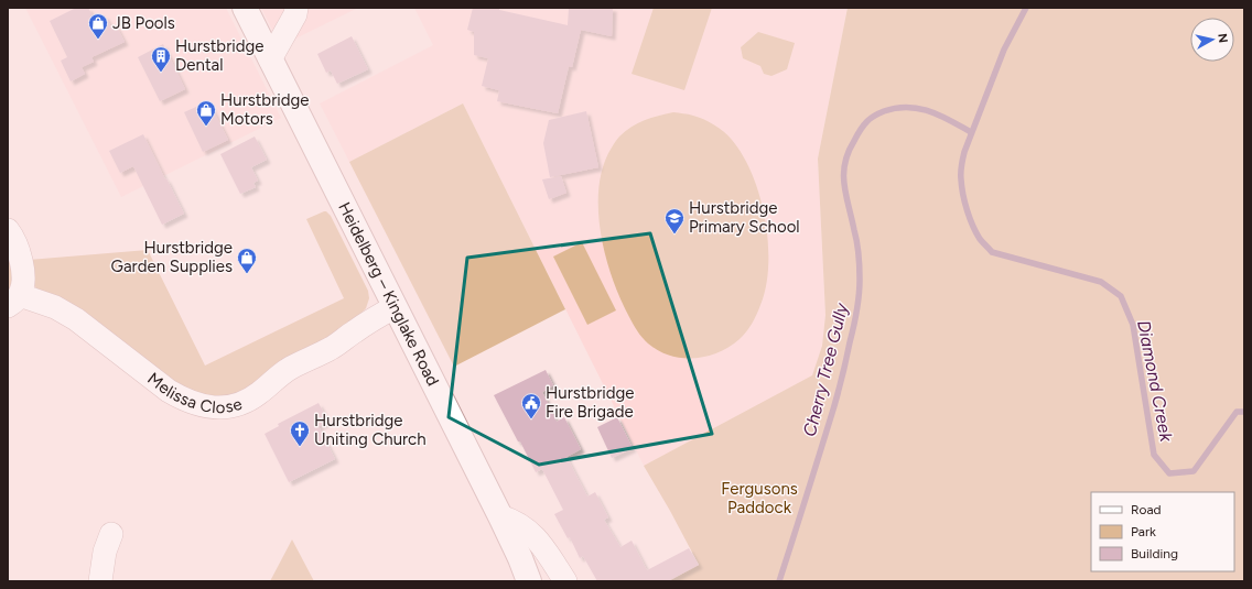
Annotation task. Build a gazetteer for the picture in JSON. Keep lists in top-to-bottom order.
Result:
{
  "streets": {
    "main road": ["Heidelberg – Kinglake Road"],
    "street": ["Melissa Close"]
  },
  "crossings": [
    ["Heidelberg – Kinglake Road", "Melissa Close"]
  ],
  "water": ["Cherry Tree Gully", "Diamond Creek"],
  "parks": ["Fergusons Paddock"],
  "places": {
    "shop": ["JB Pools", "Hurstbridge Motors", "Hurstbridge Garden Supplies"],
    "building": ["Hurstbridge Dental"],
    "school or university": ["Hurstbridge Primary School"],
    "public building": ["Hurstbridge Fire Brigade"],
    "church": ["Hurstbridge Uniting Church"]
  },
  "legend": ["Road", "Park", "Building"],
  "north": "right"
}
